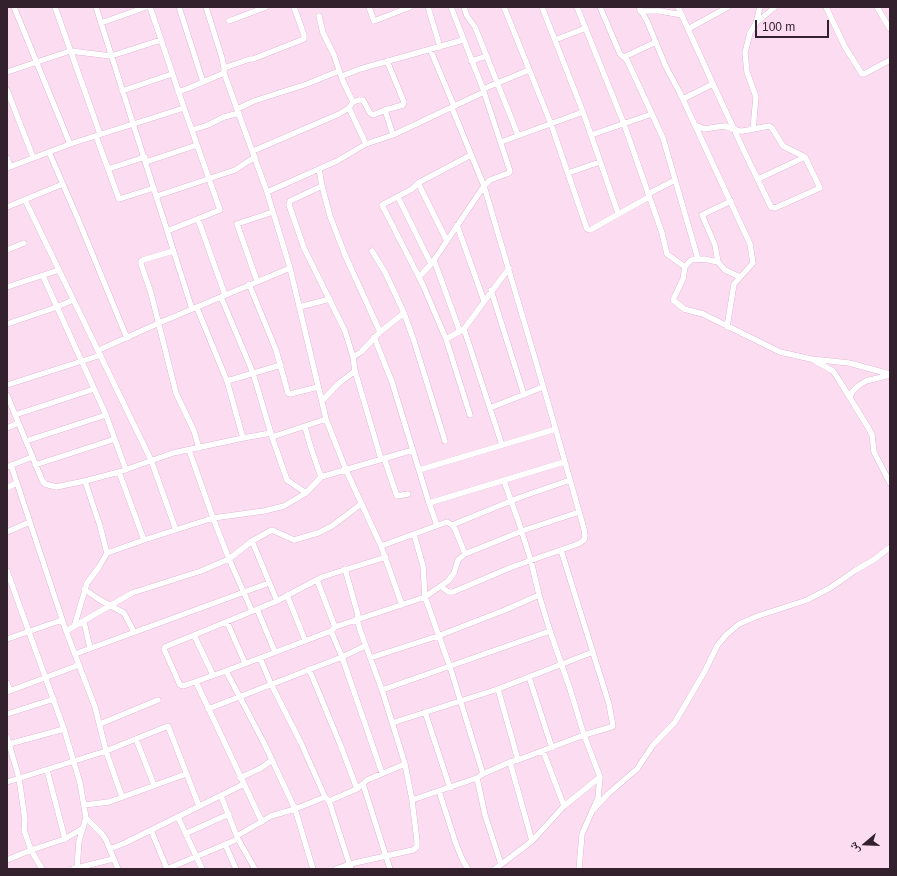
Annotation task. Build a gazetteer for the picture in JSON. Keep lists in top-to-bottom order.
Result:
{
  "scale_bar": "100 m",
  "north": "left"
}
